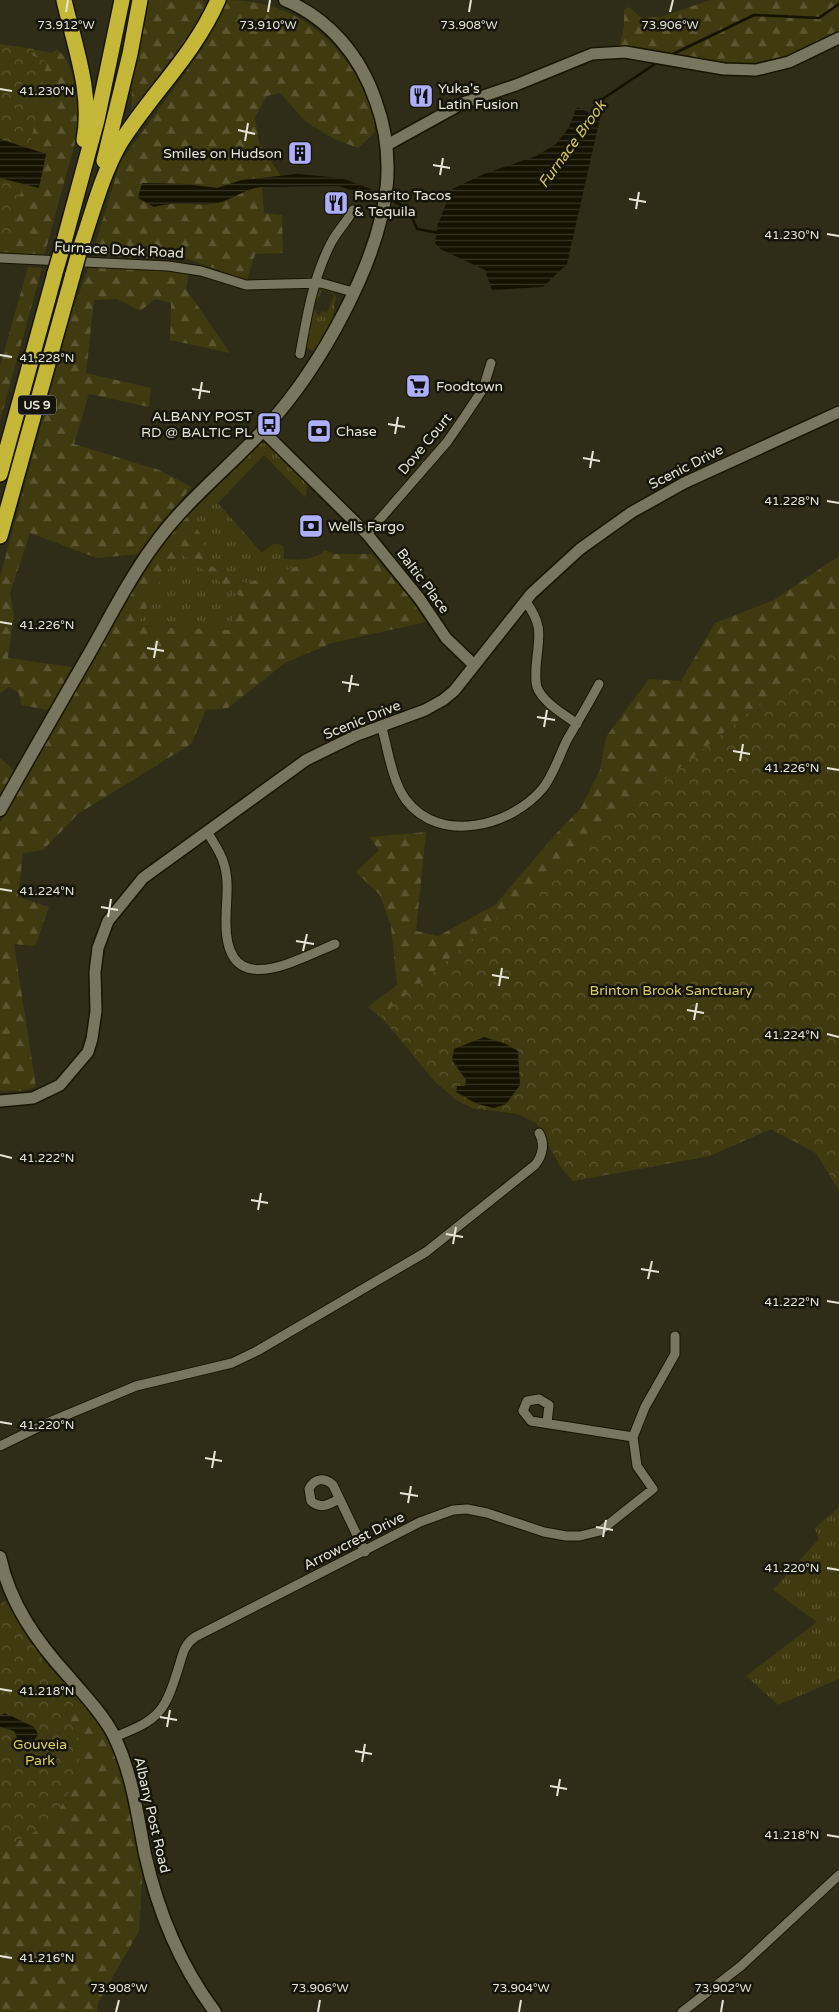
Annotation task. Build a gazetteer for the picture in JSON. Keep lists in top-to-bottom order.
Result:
{
  "streets": {
    "highway": ["US 9"],
    "main road": ["Albany Post Road"],
    "street": [
      "Furnace Dock Road",
      "Dove Court",
      "Scenic Drive",
      "Baltic Place",
      "Arrowcrest Drive"
    ]
  },
  "crossings": [
    ["Dove Court", "Baltic Place"],
    ["Scenic Drive", "Baltic Place"],
    ["Arrowcrest Drive", "Albany Post Road"]
  ],
  "water": ["Furnace Brook"],
  "parks": ["Brinton Brook Sanctuary", "Gouveia Park"],
  "places": {
    "restaurant": ["Yuka's Latin Fusion", "Rosarito Tacos & Tequila"],
    "building": ["Smiles on Hudson"],
    "supermarket": ["Foodtown"],
    "bus stop": ["ALBANY POST RD @ BALTIC PL"],
    "bank": ["Chase", "Wells Fargo"]
  },
  "coordinates": [
    "73.912°W",
    "73.910°W",
    "73.908°W",
    "73.906°W",
    "41.230°N",
    "41.228°N",
    "41.226°N",
    "41.224°N",
    "41.222°N",
    "41.220°N",
    "41.218°N",
    "41.216°N",
    "73.904°W",
    "73.902°W"
  ]
}
